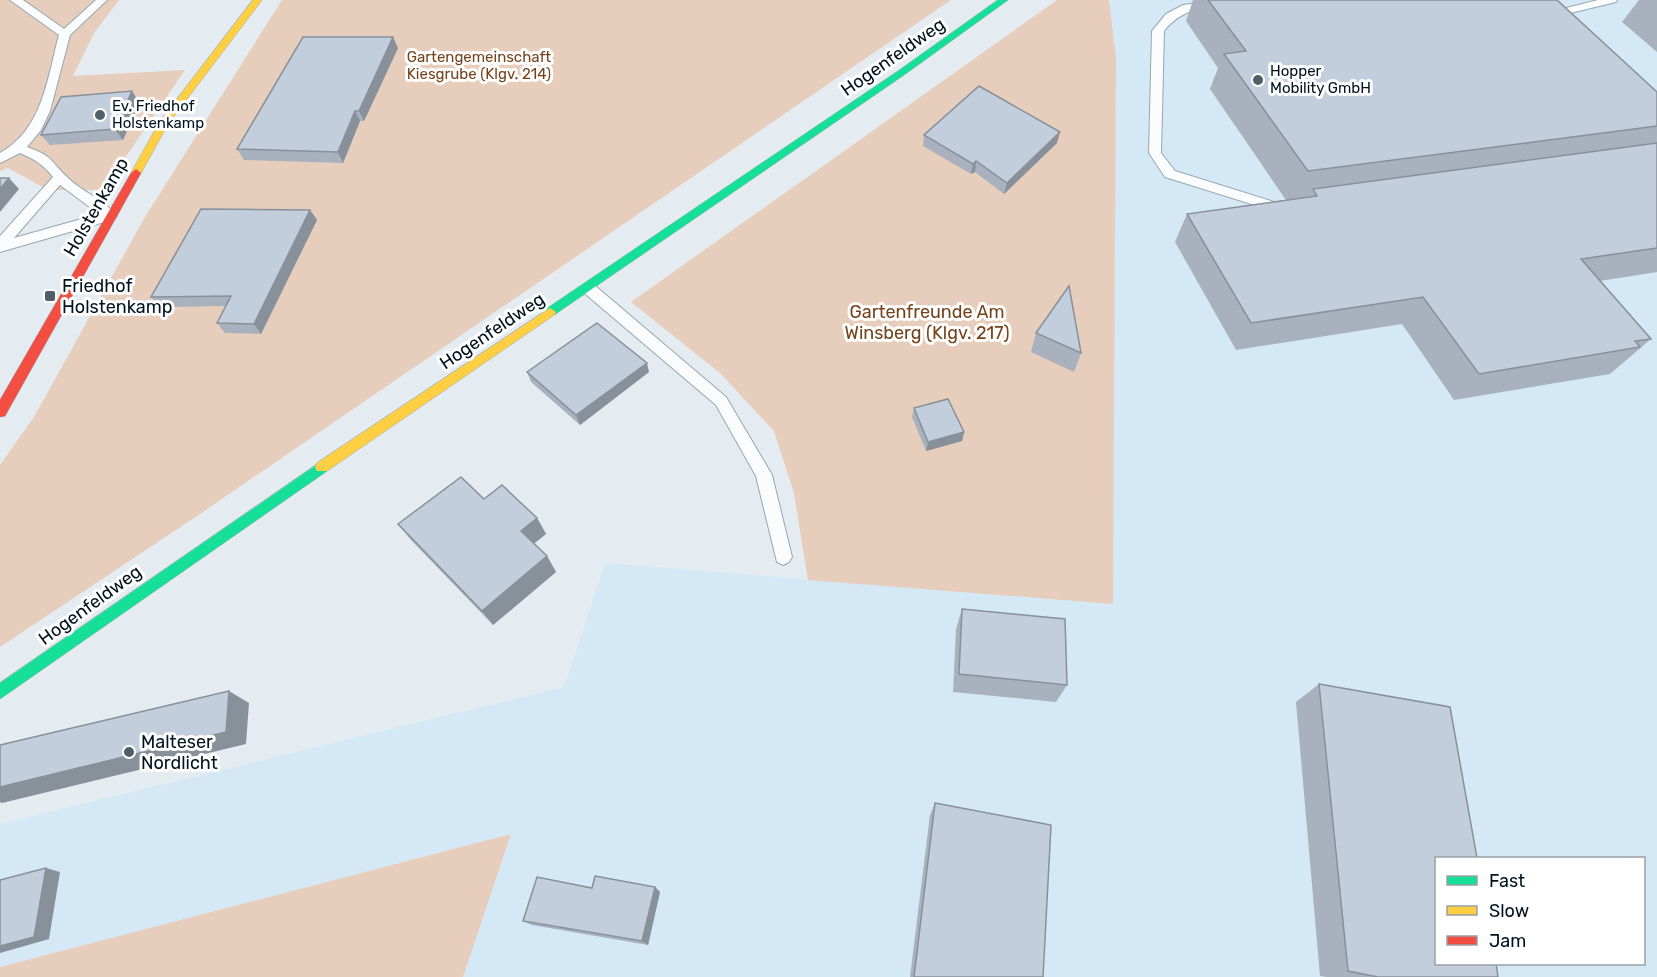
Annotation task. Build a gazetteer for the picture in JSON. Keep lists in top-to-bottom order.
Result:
{
  "streets": {
    "street": ["Hogenfeldweg", "Holstenkamp"]
  },
  "parks": ["Gartengemeinschaft Kiesgrube (Klgv. 214)", "Gartenfreunde Am Winsberg (Klgv. 217)"],
  "places": {
    "other": ["Hopper Mobility GmbH", "Ev. Friedhof Holstenkamp", "Malteser Nordlicht"],
    "transit": ["Friedhof Holstenkamp"]
  },
  "legend": ["Fast", "Slow", "Jam"]
}
